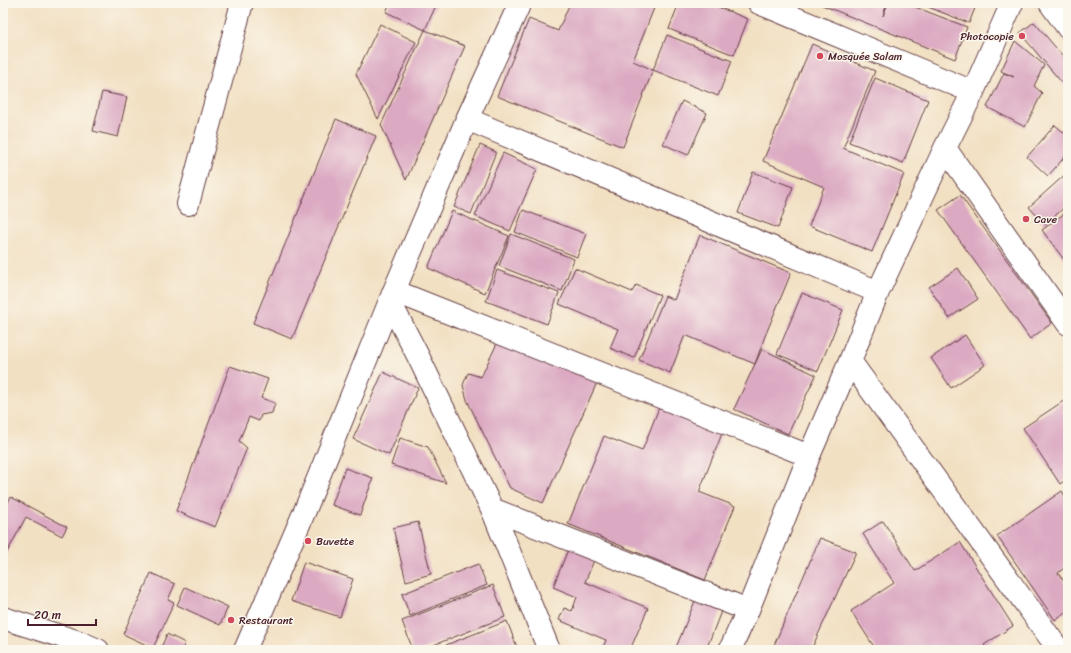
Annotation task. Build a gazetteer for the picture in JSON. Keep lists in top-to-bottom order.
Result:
{
  "places": [
    "Photocopie",
    "Mosquée Salam",
    "Cave",
    "Buvette",
    "Restaurant"
  ],
  "scale_bar": "20 m"
}
